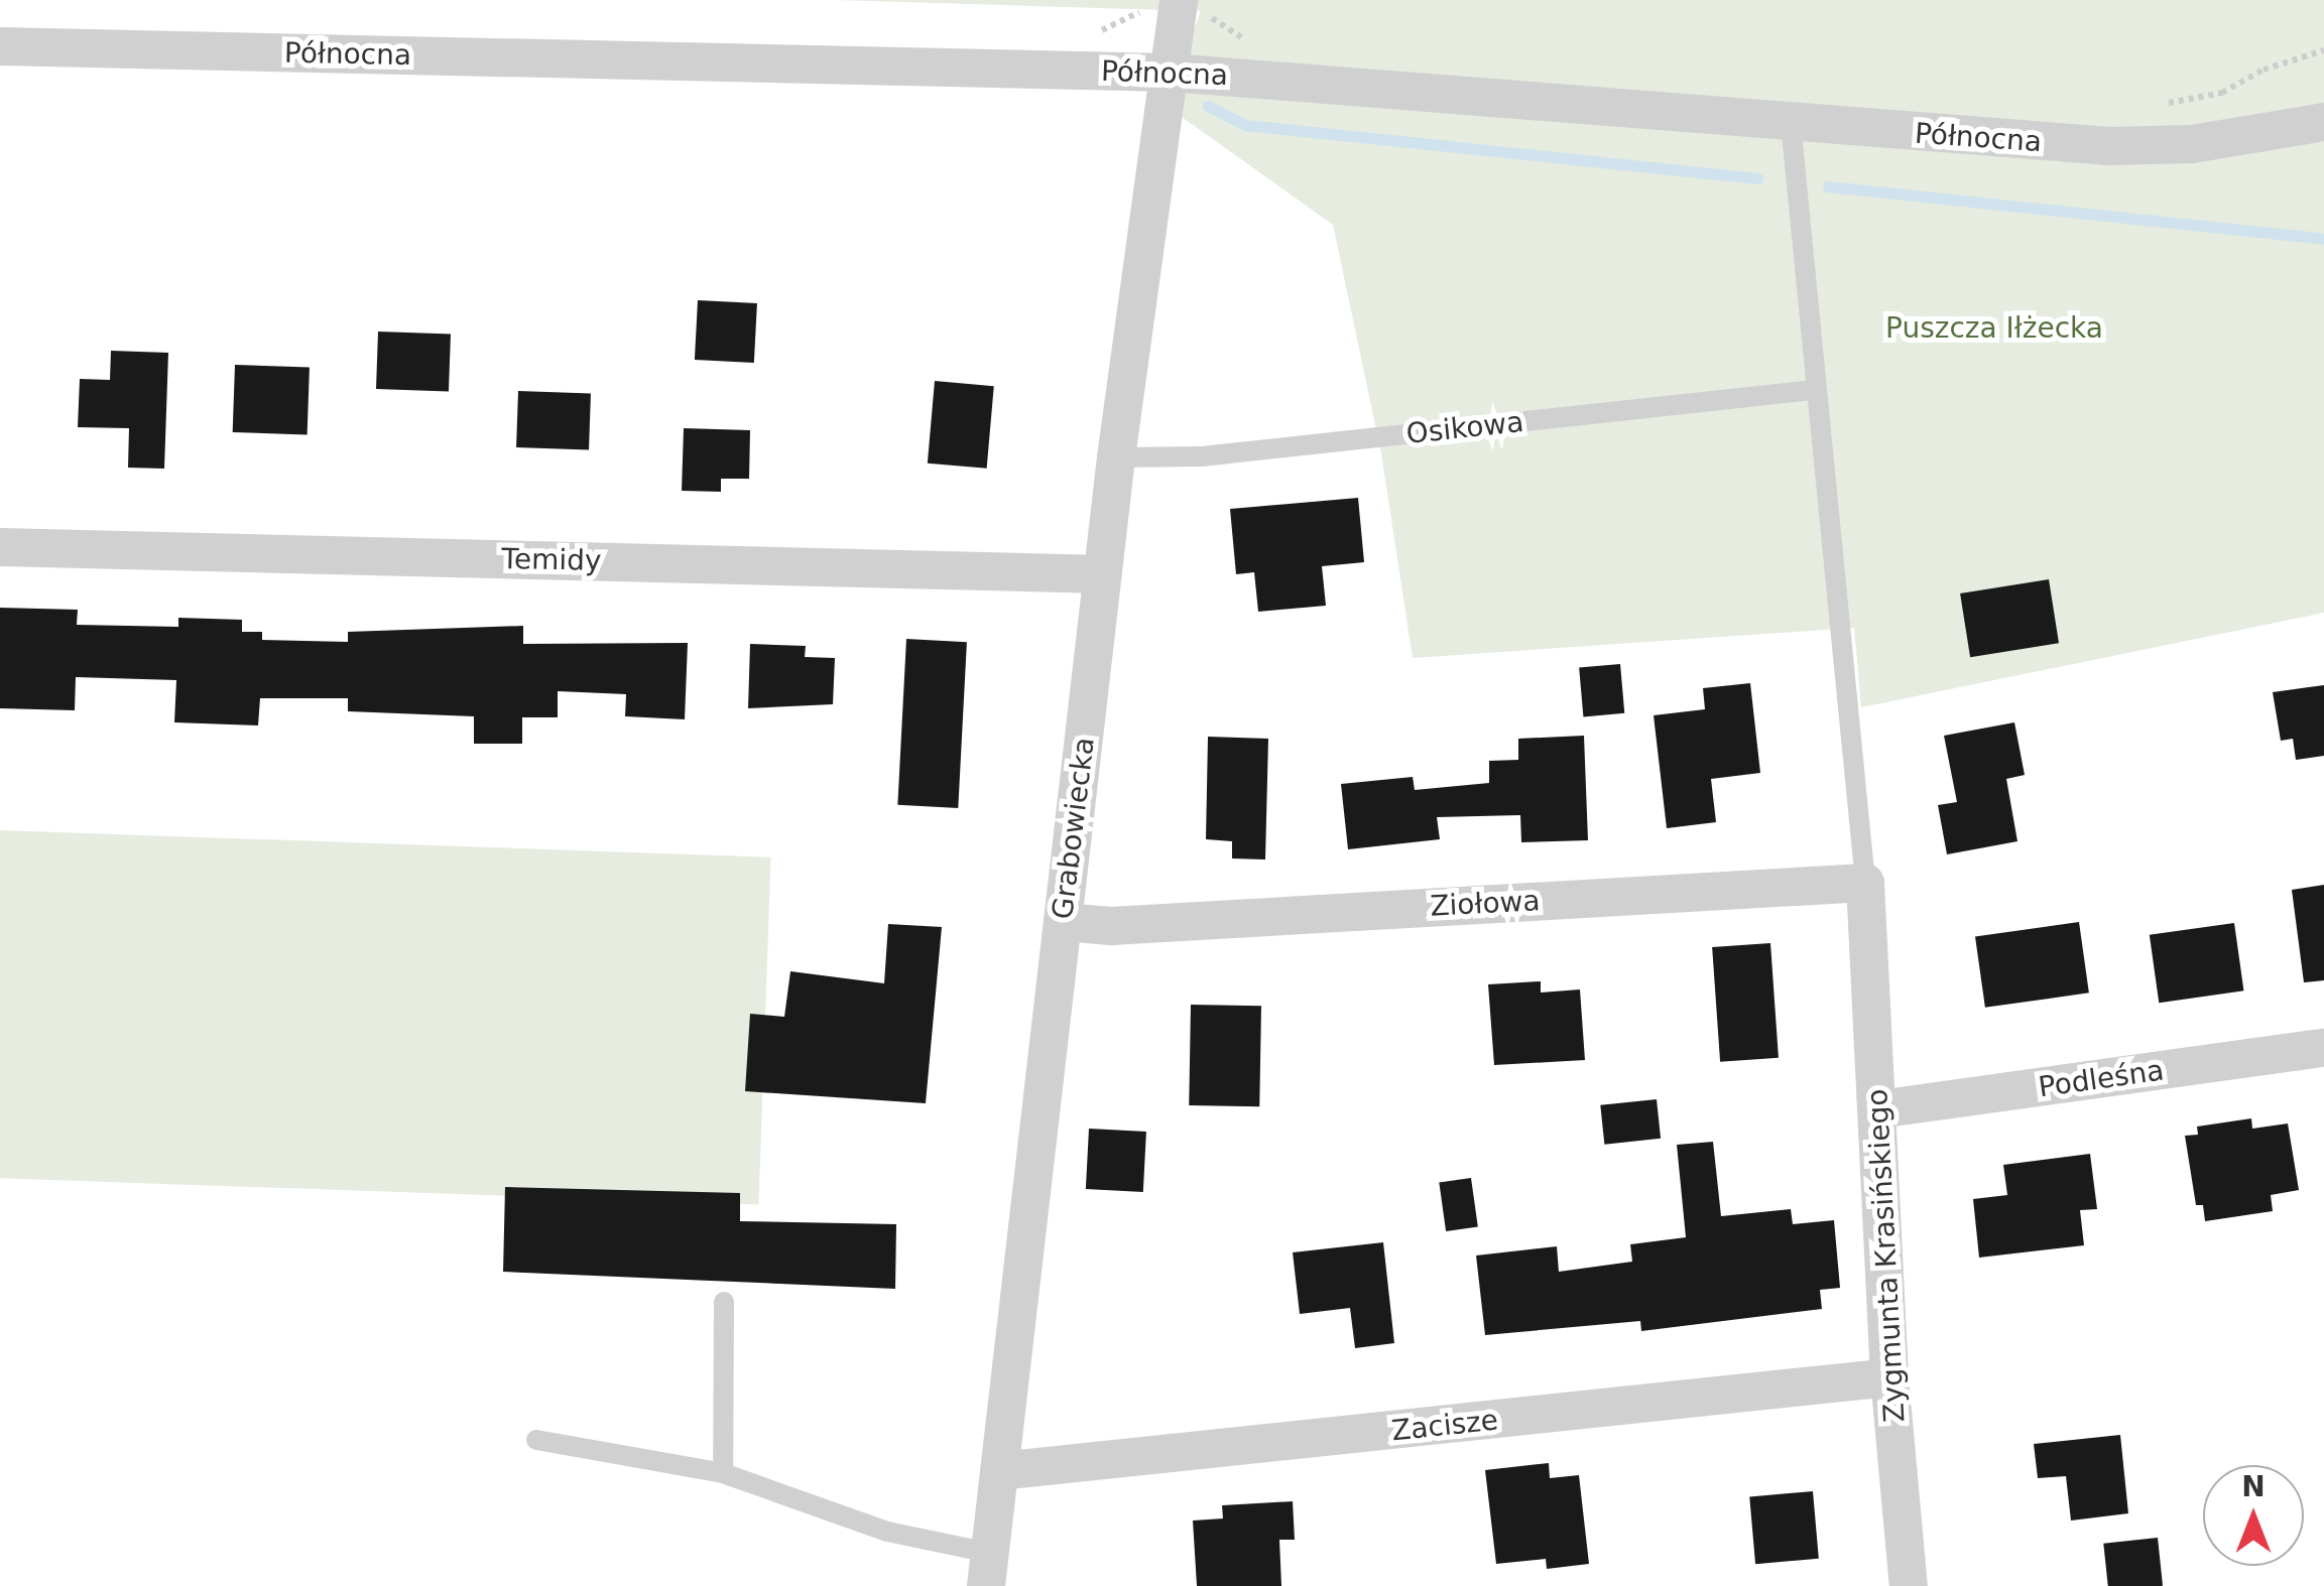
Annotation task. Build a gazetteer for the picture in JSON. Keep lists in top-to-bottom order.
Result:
{
  "streets": {
    "street": [
      "Północna",
      "Temidy",
      "Grabowiecka",
      "Ziołowa",
      "Podleśna",
      "Zygmunta Krasińskiego",
      "Zacisze"
    ],
    "lane": ["Osikowa"]
  },
  "crossings": [
    ["Północna", "Grabowiecka"],
    ["Osikowa", "Grabowiecka"],
    ["Temidy", "Grabowiecka"],
    ["Grabowiecka", "Ziołowa"],
    ["Grabowiecka", "Zacisze"],
    ["Ziołowa", "Zygmunta Krasińskiego"],
    ["Podleśna", "Zygmunta Krasińskiego"],
    ["Zygmunta Krasińskiego", "Zacisze"]
  ],
  "parks": ["Puszcza Iłżecka"],
  "north": "top"
}
